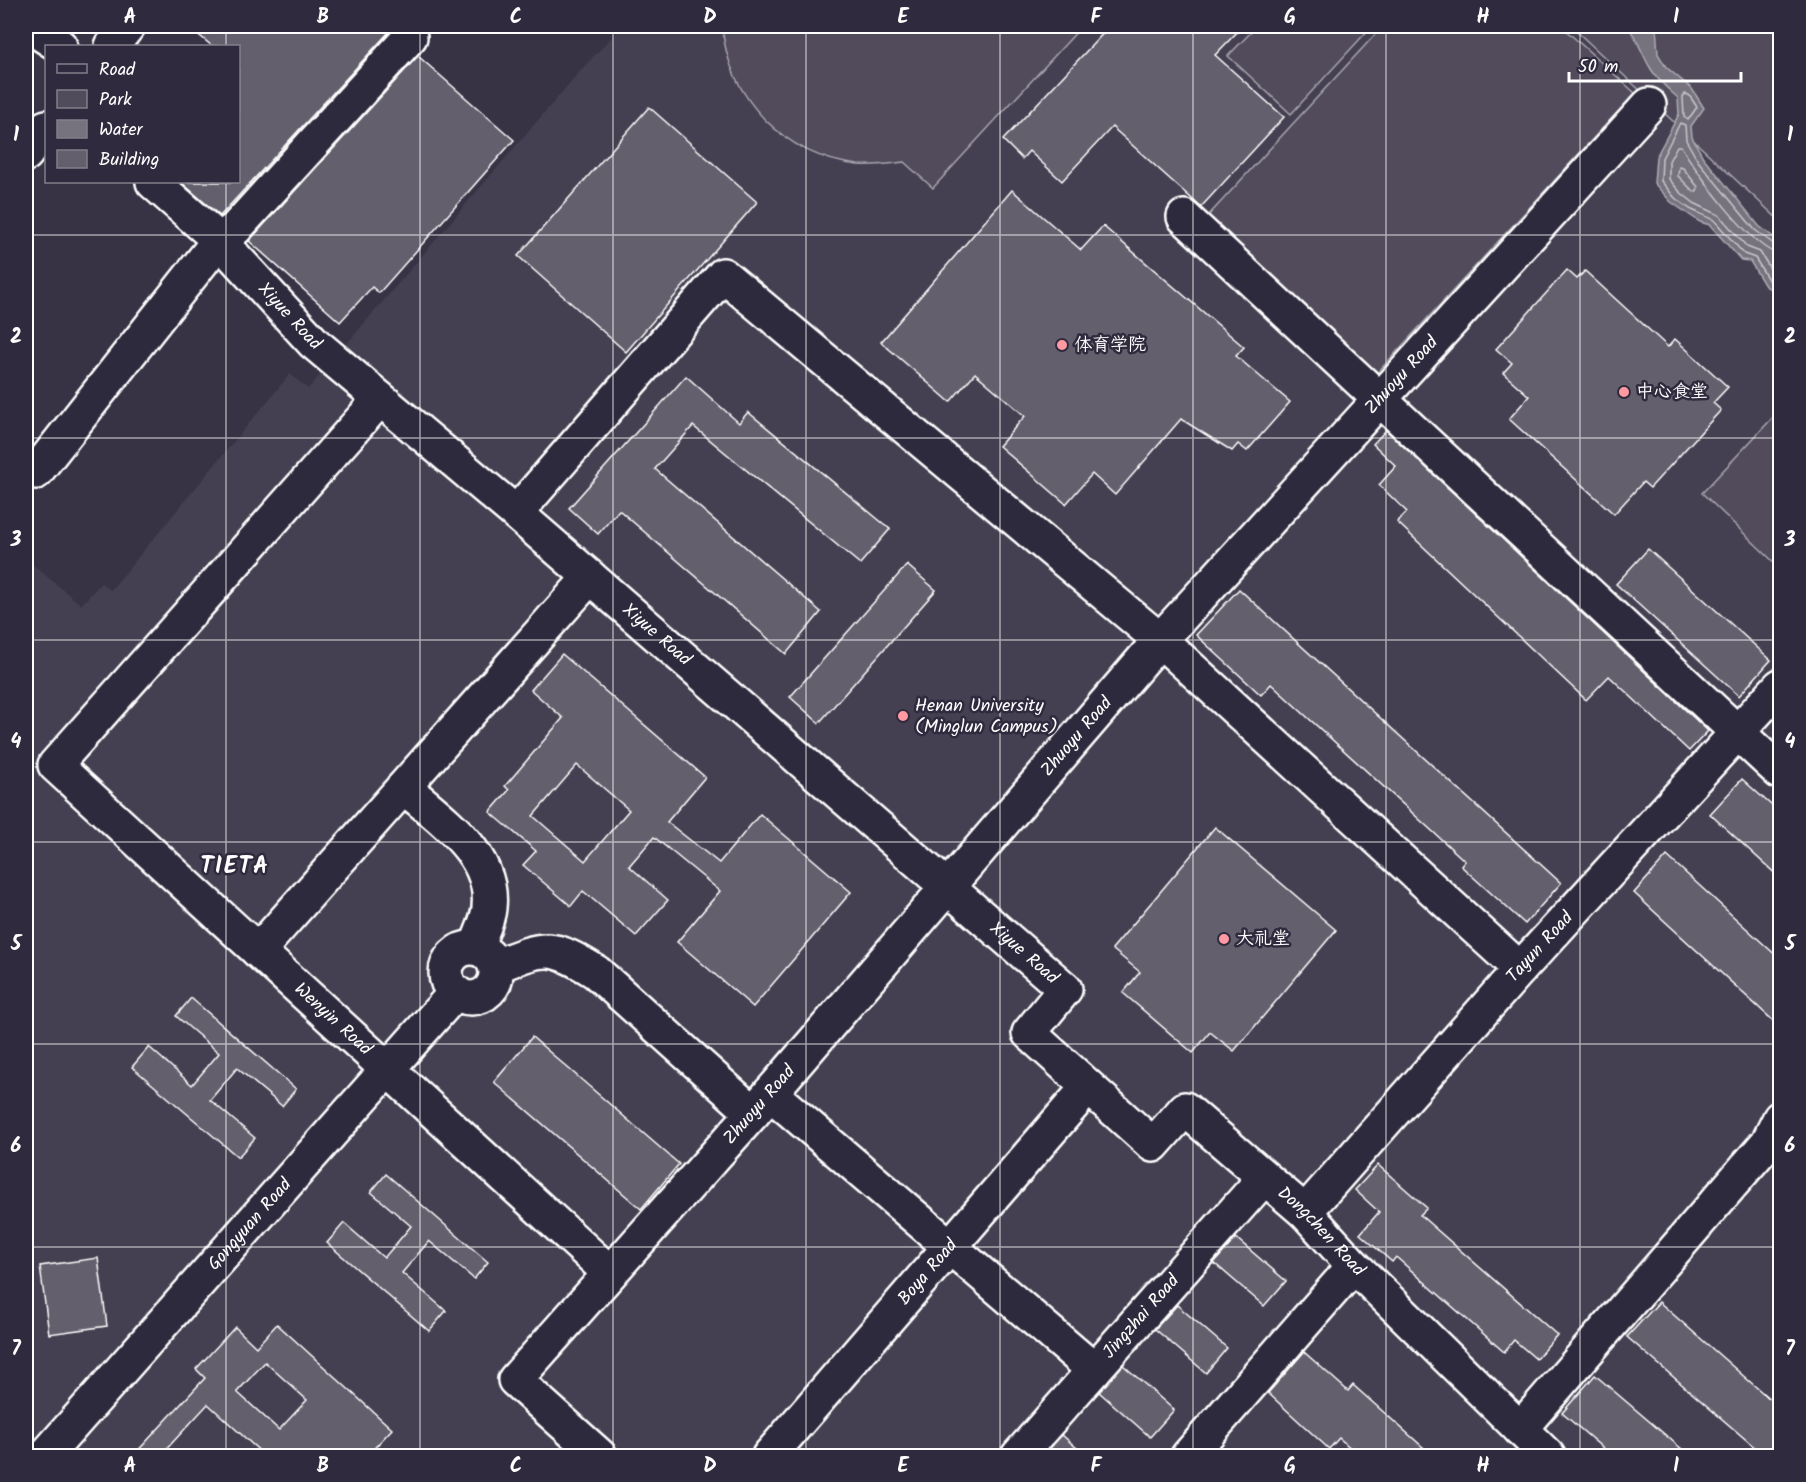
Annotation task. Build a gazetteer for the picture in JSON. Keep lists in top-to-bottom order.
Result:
{
  "streets": {
    "street": [
      "Xiyue Road",
      "Zhuoyu Road",
      "Tayun Road",
      "Wenyin Road",
      "Gongyuan Road",
      "Dongchen Road",
      "Boya Road",
      "Jingzhai Road"
    ]
  },
  "crossings": [
    ["Xiyue Road", "Zhuoyu Road"],
    ["Xiyue Road", "Wenyin Road"],
    ["Xiyue Road", "Dongchen Road"],
    ["Xiyue Road", "Boya Road"],
    ["Zhuoyu Road", "Wenyin Road"],
    ["Tayun Road", "Dongchen Road"],
    ["Wenyin Road", "Gongyuan Road"],
    ["Dongchen Road", "Boya Road"],
    ["Dongchen Road", "Jingzhai Road"]
  ],
  "districts": ["TIETA"],
  "places": [
    "体育学院",
    "中心食堂",
    "Henan University (Minglun Campus)",
    "大礼堂"
  ],
  "legend": [
    "Road",
    "Park",
    "Water",
    "Building"
  ],
  "scale_bar": "50 m",
  "grid": {
    "columns": [
      "A",
      "B",
      "C",
      "D",
      "E",
      "F",
      "G",
      "H",
      "I"
    ],
    "rows": [
      "1",
      "2",
      "3",
      "4",
      "5",
      "6",
      "7"
    ]
  }
}
